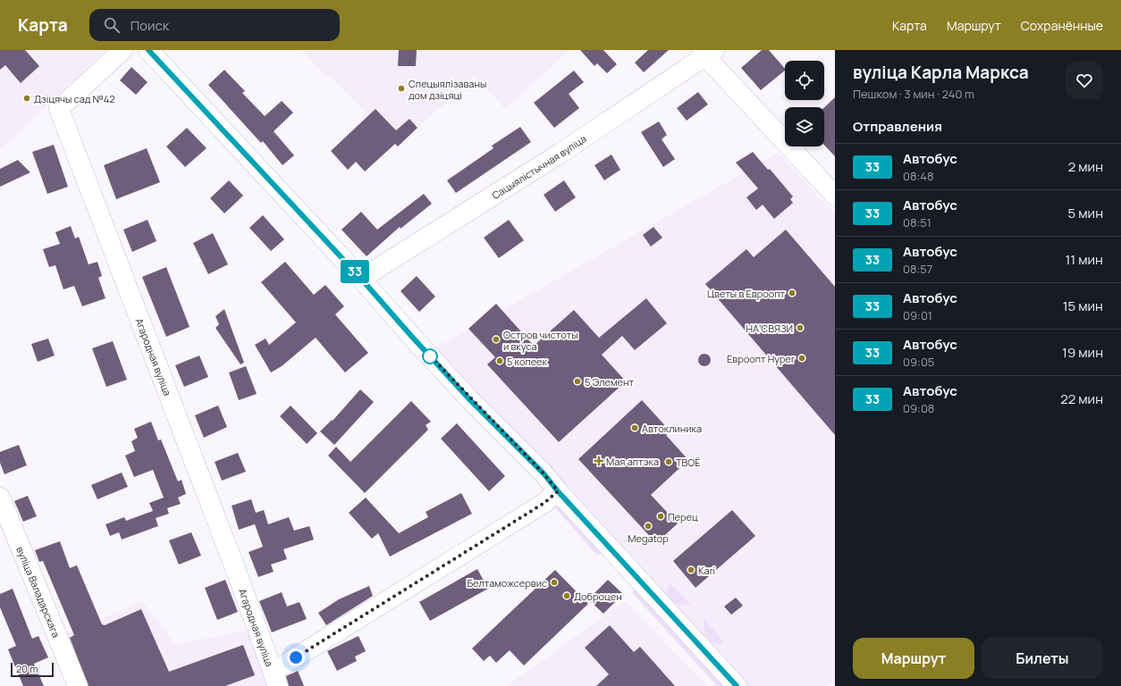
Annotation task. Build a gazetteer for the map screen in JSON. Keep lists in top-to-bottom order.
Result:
{
  "streets": {
    "street": ["Сацыялістычная вуліца", "Агародная вуліца", "вуліца Валадарскага"]
  },
  "places": {
    "other": [
      "Спецыялізаваны дом дзіцяці",
      "Дзіцячы сад №42",
      "Цветы в Евроопт",
      "НАʼСВЯЗИ",
      "Остров чистоты и вкуса",
      "Евроопт Hyper",
      "5 копеек",
      "5 Элемент",
      "Автоклиника",
      "ТВОЁ",
      "Перец",
      "Megatop",
      "Kari",
      "Белтаможсервис",
      "Доброцен"
    ],
    "health": ["Мая аптэка"]
  },
  "lines": ["bus line 33"],
  "scale_bar": "20 m",
  "page": {
    "header": "Карта",
    "search": "Поиск",
    "nav": ["Карта", "Маршрут", "Сохранённые"],
    "on_map": "33",
    "heading": [
      ["вуліца Карла Маркса", "Пешком · 3 мин · 240 m"],
      "Отправления"
    ],
    "list": [
      {
        "mark": "33",
        "name": "Автобус",
        "note": "08:48",
        "value": "2 мин"
      },
      {
        "mark": "33",
        "name": "Автобус",
        "note": "08:51",
        "value": "5 мин"
      },
      {
        "mark": "33",
        "name": "Автобус",
        "note": "08:57",
        "value": "11 мин"
      },
      {
        "mark": "33",
        "name": "Автобус",
        "note": "09:01",
        "value": "15 мин"
      },
      {
        "mark": "33",
        "name": "Автобус",
        "note": "09:05",
        "value": "19 мин"
      },
      {
        "mark": "33",
        "name": "Автобус",
        "note": "09:08",
        "value": "22 мин"
      }
    ],
    "buttons": ["Маршрут", "Билеты"],
    "scale": "20 m"
  }
}
